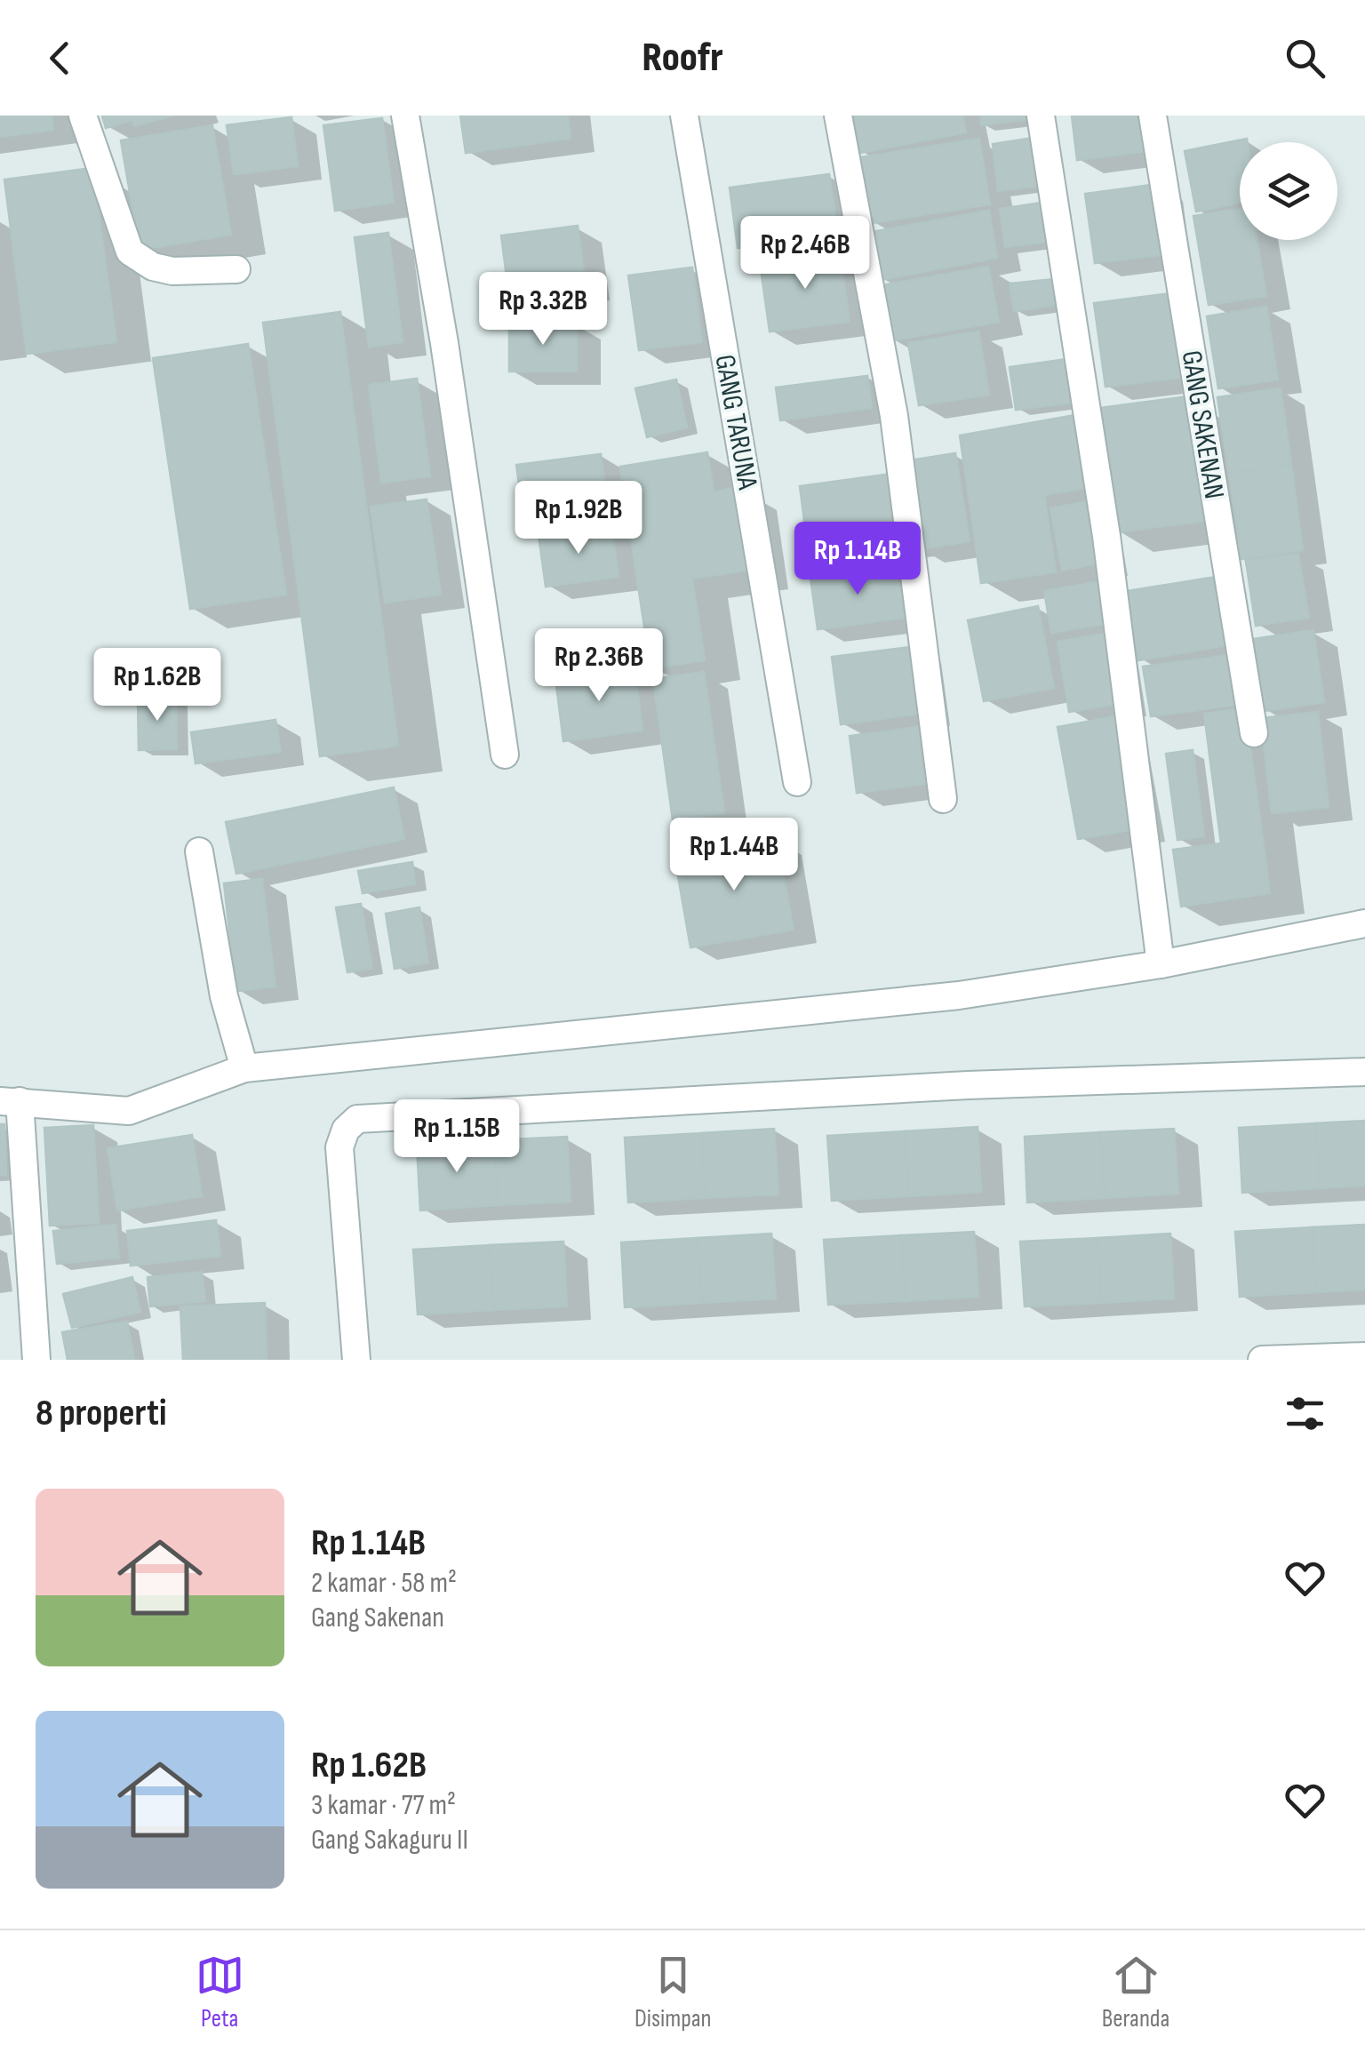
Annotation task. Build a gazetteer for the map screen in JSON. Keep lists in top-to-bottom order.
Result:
{
  "streets": {
    "street": ["GANG TARUNA", "GANG SAKENAN"]
  },
  "page": {
    "header": "Roofr",
    "price": [
      "Rp 2.46B",
      "Rp 3.32B",
      "Rp 1.92B",
      "Rp 1.14B",
      "Rp 2.36B",
      "Rp 1.62B",
      "Rp 1.44B",
      "Rp 1.15B"
    ],
    "heading": "8 properti",
    "list": [
      {
        "name": "Rp 1.14B",
        "note": "2 kamar · 58 m² · Gang Sakenan"
      },
      {
        "name": "Rp 1.62B",
        "note": "3 kamar · 77 m² · Gang Sakaguru II"
      }
    ],
    "tabs": ["Peta", "Disimpan", "Beranda"]
  }
}
